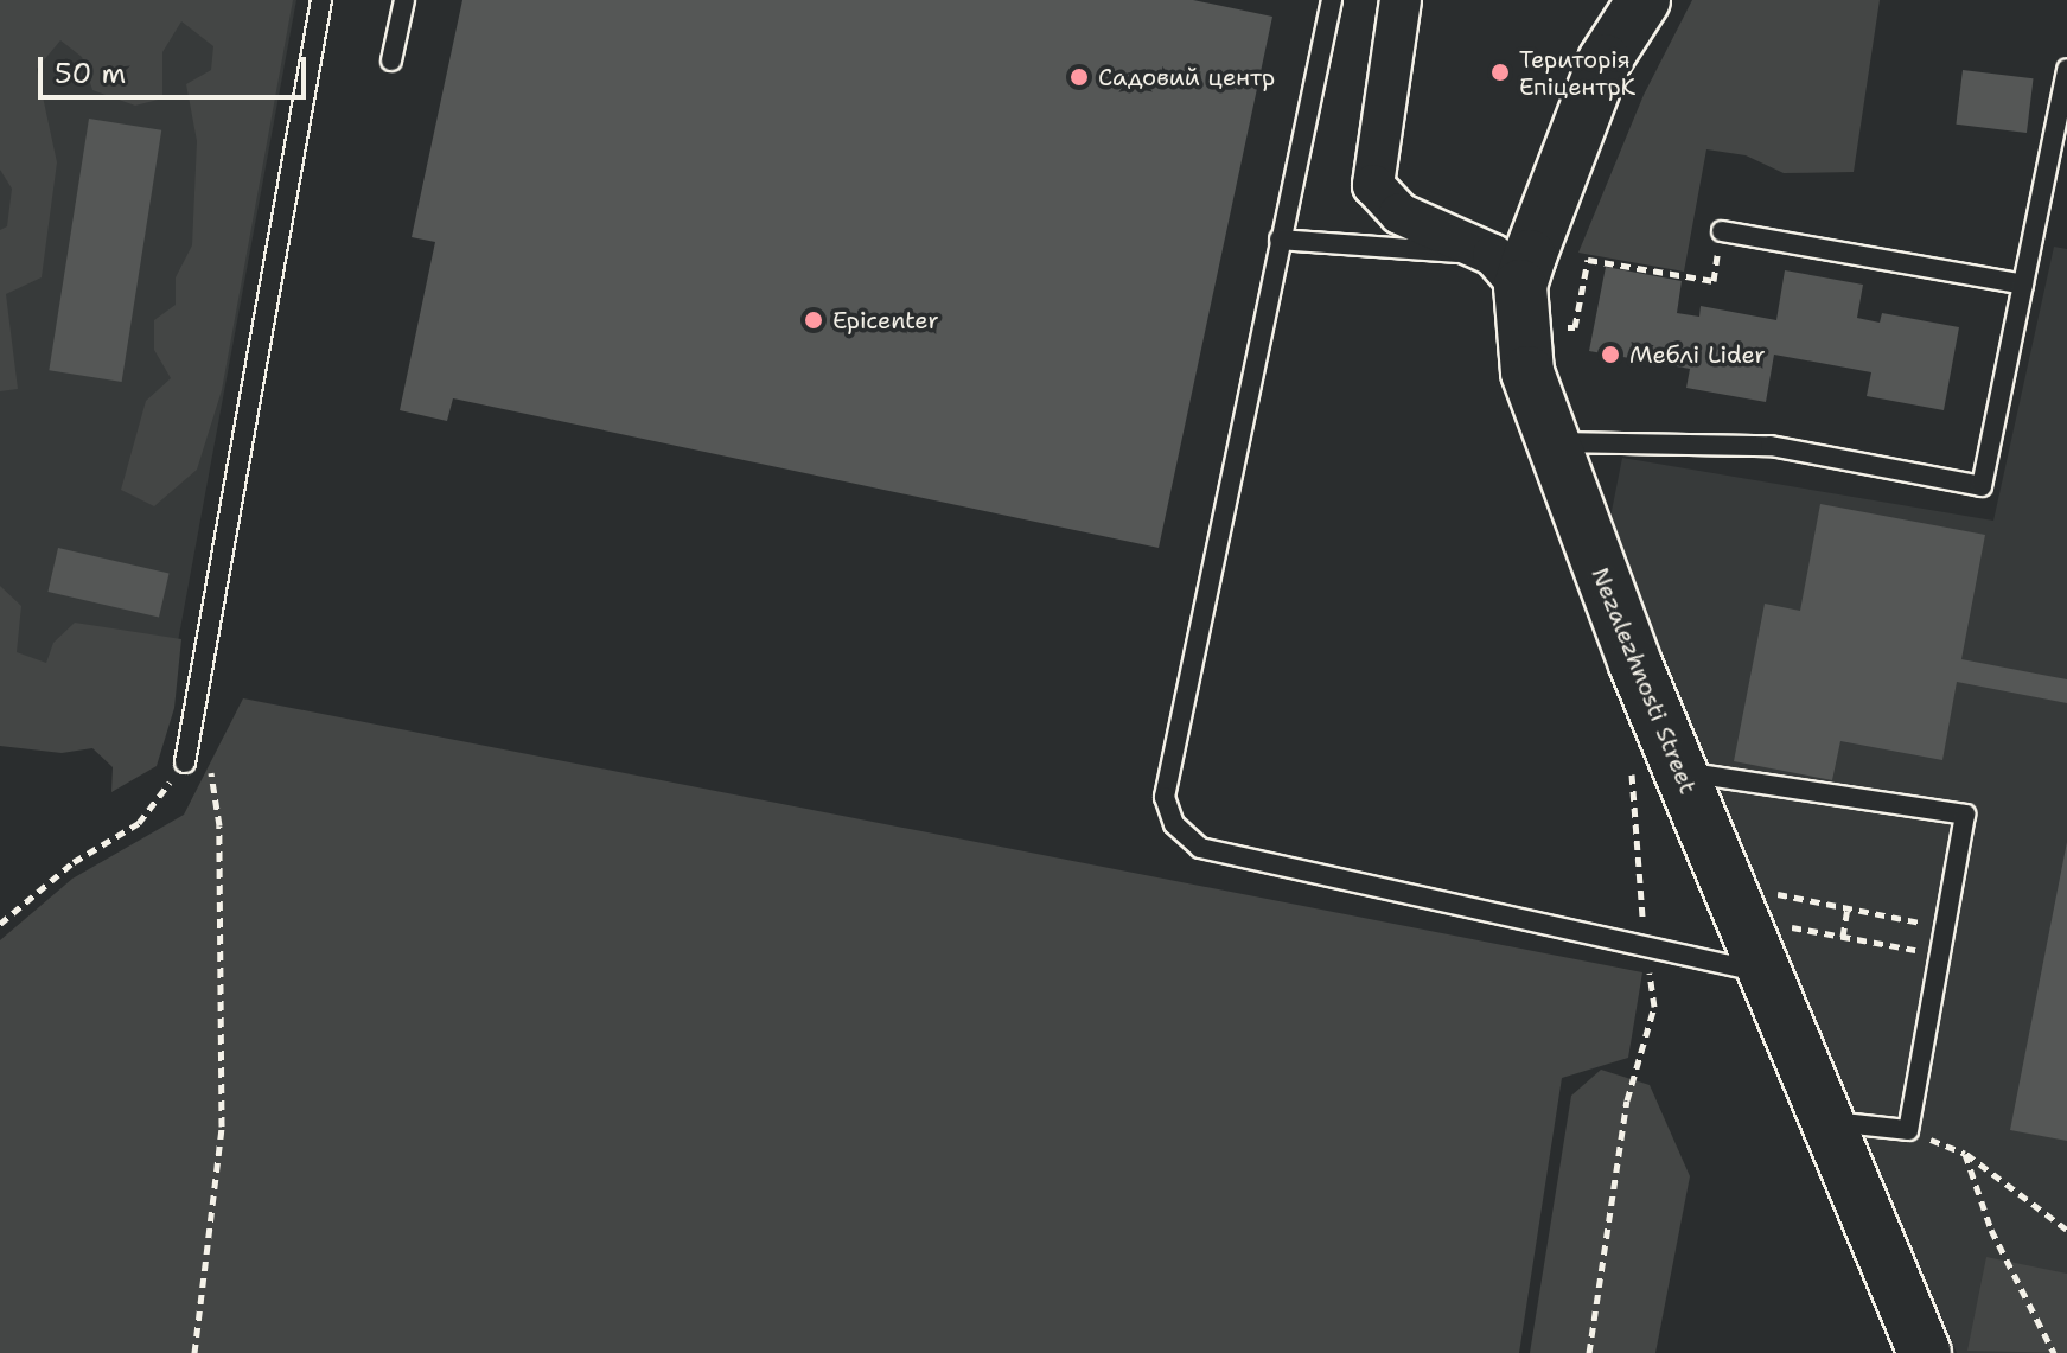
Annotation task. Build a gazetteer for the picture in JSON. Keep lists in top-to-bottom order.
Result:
{
  "streets": {
    "street": ["Nezalezhnosti Street"]
  },
  "places": [
    "Територія ЕпіцентрК",
    "Садовий центр",
    "Epicenter",
    "Меблі Lider"
  ],
  "scale_bar": "50 m"
}
